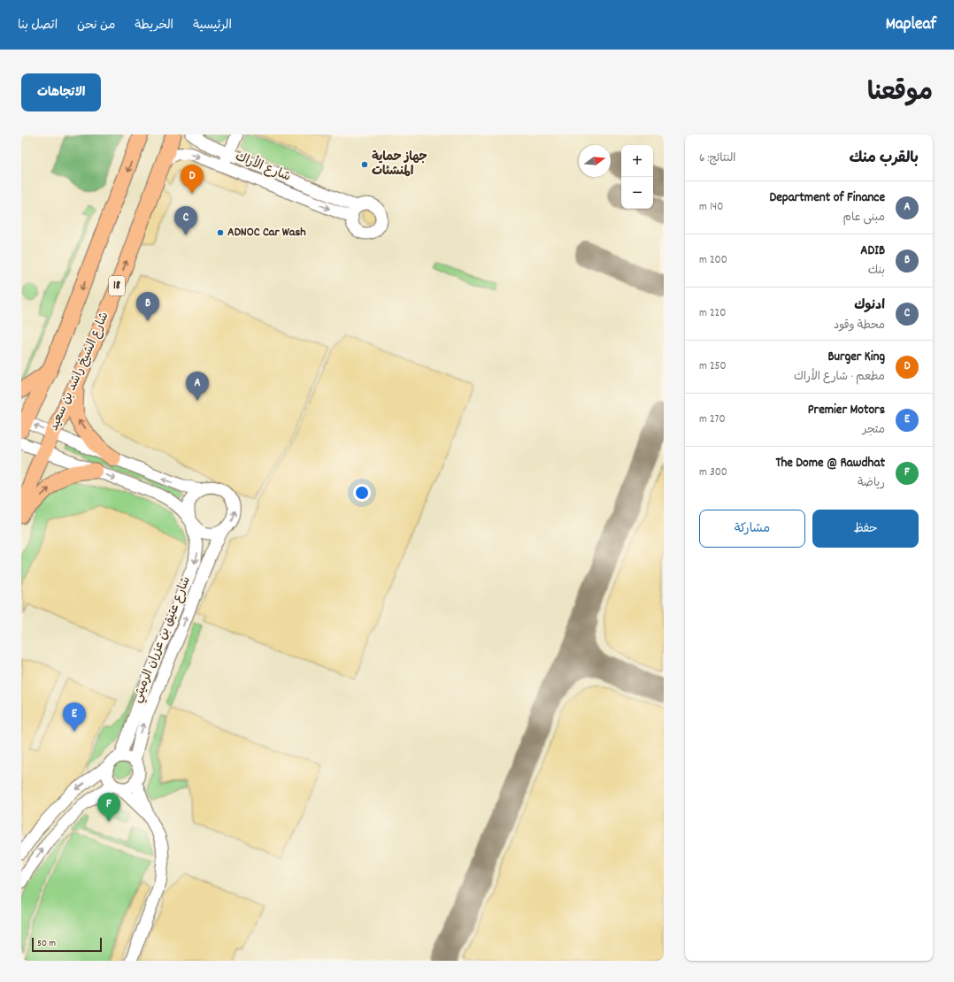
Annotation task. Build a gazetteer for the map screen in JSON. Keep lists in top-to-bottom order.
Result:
{
  "streets": {
    "main road": ["18", "شارع الشيخ راشد بن سعيد"],
    "street": ["شارع الأراك", "شارع عتيق بن عزران الرميثي"]
  },
  "crossings": [
    ["شارع الأراك", "شارع الشيخ راشد بن سعيد"]
  ],
  "places": ["جهاز حماية المنشئات", "ADNOC Car Wash"],
  "scale_bar": "50 m",
  "north": "right",
  "page": {
    "header": "Mapleaf",
    "nav": [
      "الرئيسية",
      "الخريطة",
      "من نحن",
      "اتصل بنا"
    ],
    "title": "موقعنا",
    "buttons": [
      "الاتجاهات",
      ["حفظ", "مشاركة"]
    ],
    "heading": ["بالقرب منك", "النتائج: 6"],
    "map_buttons": ["+", "−"],
    "pins": [
      "D",
      "C",
      "B",
      "A",
      "E",
      "F"
    ],
    "list": [
      {
        "mark": "A",
        "name": "Department of Finance",
        "note": "مبنى عام",
        "value": "140 m"
      },
      {
        "mark": "B",
        "name": "ADIB",
        "note": "بنك",
        "value": "200 m"
      },
      {
        "mark": "C",
        "name": "ادنوك",
        "note": "محطة وقود",
        "value": "220 m"
      },
      {
        "mark": "D",
        "name": "Burger King",
        "note": "مطعم · شارع الأراك",
        "value": "250 m"
      },
      {
        "mark": "E",
        "name": "Premier Motors",
        "note": "متجر",
        "value": "270 m"
      },
      {
        "mark": "F",
        "name": "The Dome @ Rawdhat",
        "note": "رياضة",
        "value": "300 m"
      }
    ],
    "scale": "50 m"
  }
}
